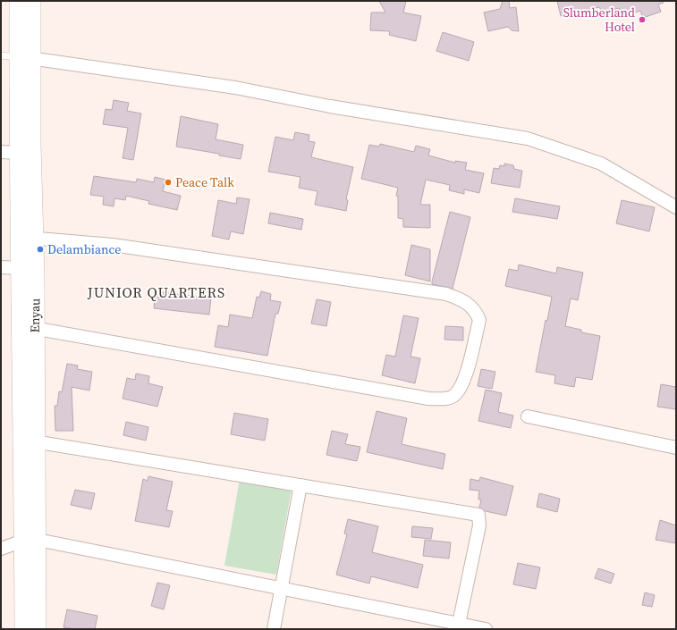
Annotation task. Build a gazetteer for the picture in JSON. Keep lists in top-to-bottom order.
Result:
{
  "streets": {
    "street": ["Enyau"]
  },
  "districts": ["JUNIOR QUARTERS"],
  "places": ["Slumberland Hotel", "Peace Talk", "Delambiance"]
}
